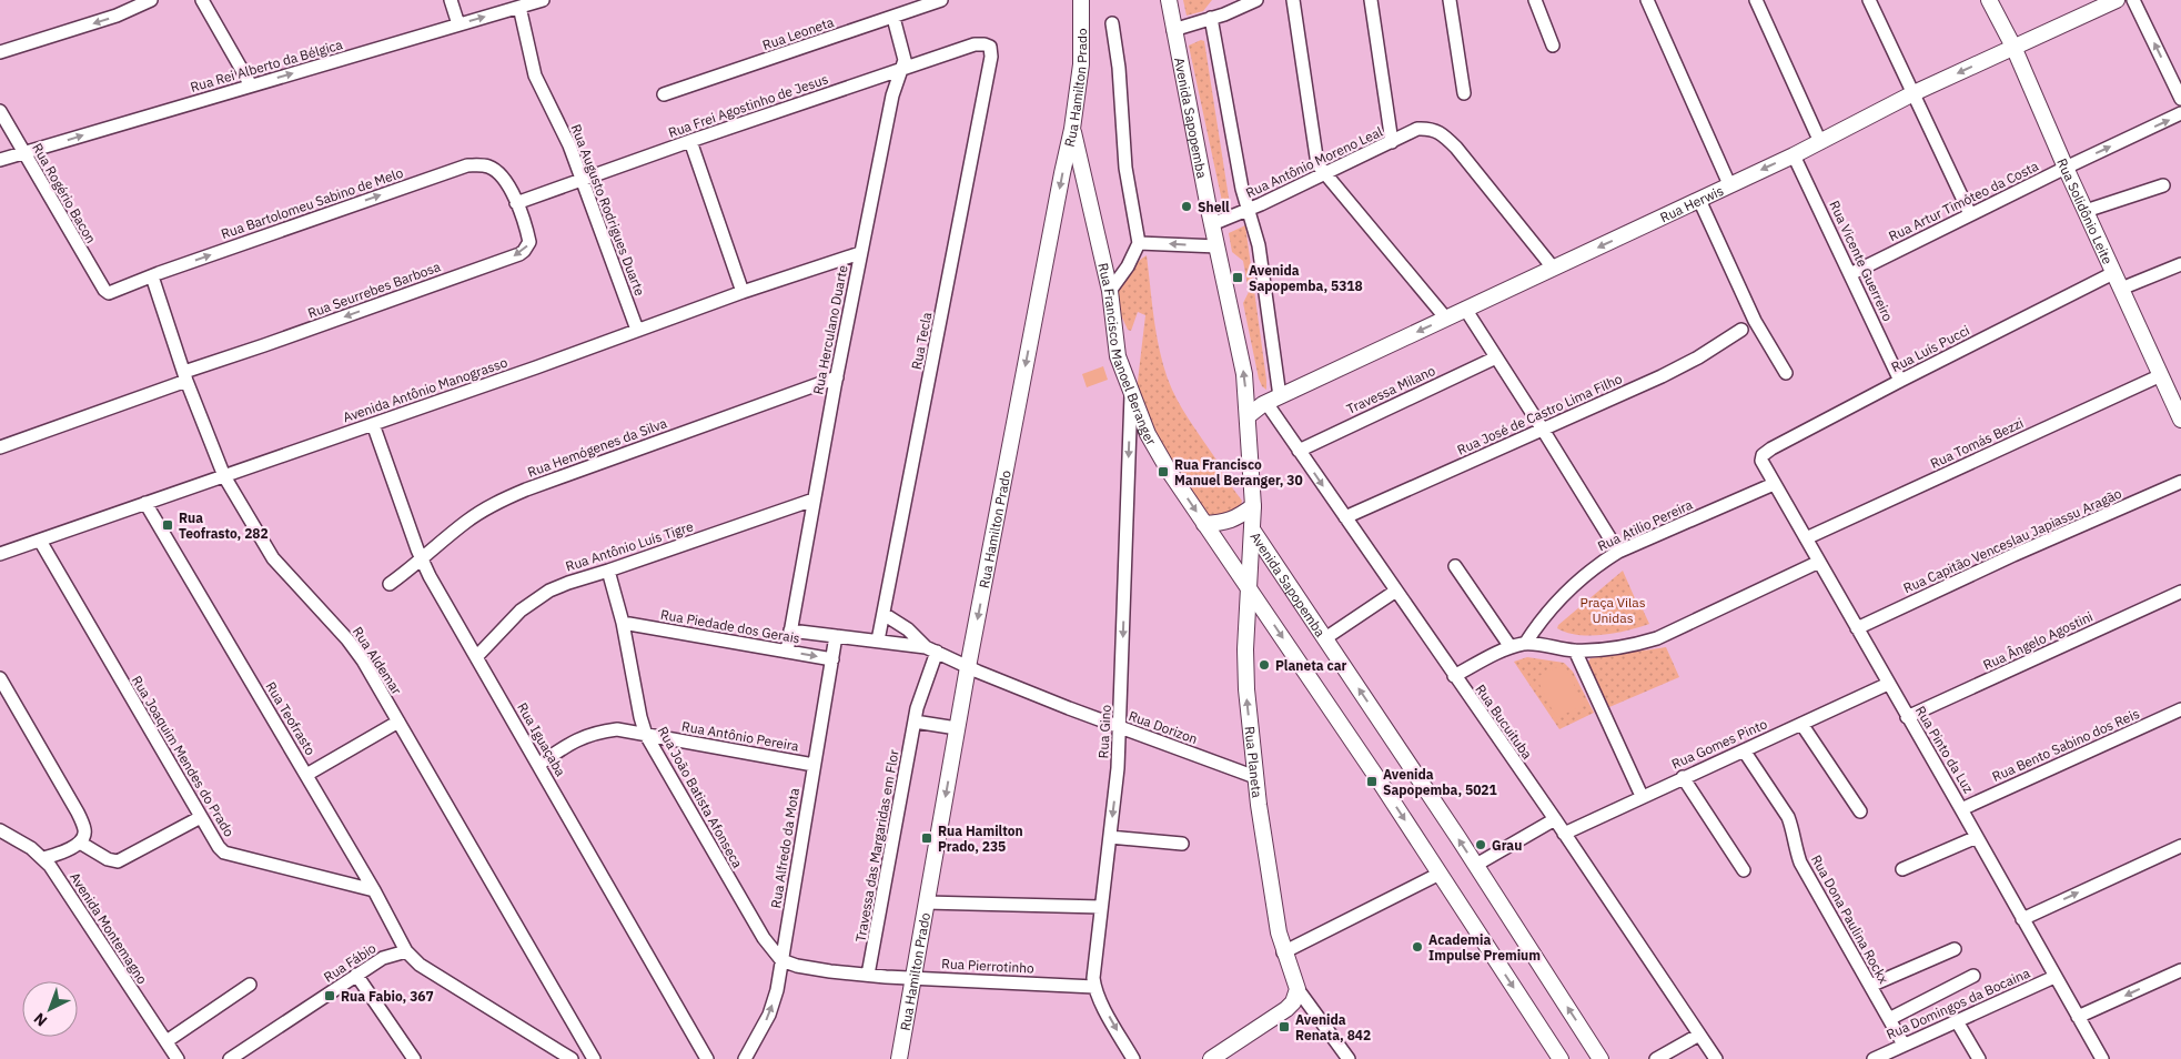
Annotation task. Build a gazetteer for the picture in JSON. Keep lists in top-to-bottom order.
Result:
{
  "streets": {
    "main road": [
      "Rua Hamilton Prado",
      "Avenida Sapopemba",
      "Rua Herwis",
      "Rua Solidônio Leite",
      "Rua Francisco Manoel Beranger",
      "Rua Planeta"
    ],
    "street": [
      "Rua Leoneta",
      "Rua Rei Alberto da Bélgica",
      "Rua Frei Agostinho de Jesus",
      "Rua Antônio Moreno Leal",
      "Rua Rogério Bacon",
      "Rua Artur Timóteo da Costa",
      "Rua Bartolomeu Sabino de Melo",
      "Rua Augusto Rodrigues Duarte",
      "Rua Vicente Guerreiro",
      "Rua Seurrebes Barbosa",
      "Rua Herculano Duarte",
      "Rua Tecla",
      "Rua Luís Pucci",
      "Avenida Antônio Manograsso",
      "Travessa Milano",
      "Rua José de Castro Lima Filho",
      "Rua Tomás Bezzi",
      "Rua Hemógenes da Silva",
      "Rua Atilio Pereira",
      "Rua Capitão Venceslau Japiassu Aragão",
      "Rua Antônio Luís Tigre",
      "Rua Piedade dos Gerais",
      "Rua Ângelo Agostini",
      "Rua Aldemar",
      "Rua Teofrasto",
      "Rua Bucuituba",
      "Rua Dorizon",
      "Rua Gino",
      "Rua Antônio Pereira",
      "Rua Iguaçaba",
      "Rua Gomes Pinto",
      "Rua Bento Sabino dos Reis",
      "Rua Pinto da Luz",
      "Rua Joaquim Mendes do Prado",
      "Rua João Batista Afonseca",
      "Travessa das Margaridas em Flor",
      "Rua Alfredo da Mota",
      "Rua Dona Paulina Rockx",
      "Avenida Montemagno",
      "Rua Fábio",
      "Rua Pierrotinho",
      "Rua Domingos da Bocaina"
    ]
  },
  "crossings": [
    ["Rua Leoneta", "Rua Herculano Duarte"],
    ["Rua Rei Alberto da Bélgica", "Rua Rogério Bacon"],
    ["Rua Rei Alberto da Bélgica", "Rua Augusto Rodrigues Duarte"],
    ["Rua Hamilton Prado", "Rua Francisco Manoel Beranger"],
    ["Rua Hamilton Prado", "Rua Dorizon"],
    ["Rua Hamilton Prado", "Rua Pierrotinho"],
    ["Rua Frei Agostinho de Jesus", "Rua Bartolomeu Sabino de Melo"],
    ["Rua Frei Agostinho de Jesus", "Rua Augusto Rodrigues Duarte"],
    ["Rua Frei Agostinho de Jesus", "Rua Seurrebes Barbosa"],
    ["Rua Frei Agostinho de Jesus", "Rua Herculano Duarte"],
    ["Rua Frei Agostinho de Jesus", "Rua Tecla"],
    ["Avenida Sapopemba", "Rua Antônio Moreno Leal"],
    ["Avenida Sapopemba", "Rua Herwis"],
    ["Avenida Sapopemba", "Rua Planeta"],
    ["Rua Antônio Moreno Leal", "Rua Herwis"],
    ["Rua Rogério Bacon", "Rua Bartolomeu Sabino de Melo"],
    ["Rua Artur Timóteo da Costa", "Rua Solidônio Leite"],
    ["Rua Artur Timóteo da Costa", "Rua Vicente Guerreiro"],
    ["Rua Bartolomeu Sabino de Melo", "Rua Seurrebes Barbosa"],
    ["Rua Bartolomeu Sabino de Melo", "Rua Aldemar"],
    ["Rua Herwis", "Rua Solidônio Leite"],
    ["Rua Herwis", "Rua Vicente Guerreiro"],
    ["Rua Herwis", "Rua Bucuituba"],
    ["Rua Augusto Rodrigues Duarte", "Avenida Antônio Manograsso"],
    ["Rua Solidônio Leite", "Rua Luís Pucci"],
    ["Rua Solidônio Leite", "Rua Tomás Bezzi"],
    ["Rua Vicente Guerreiro", "Rua Luís Pucci"],
    ["Rua Seurrebes Barbosa", "Rua Aldemar"],
    ["Rua Herculano Duarte", "Avenida Antônio Manograsso"],
    ["Rua Herculano Duarte", "Rua Hemógenes da Silva"],
    ["Rua Herculano Duarte", "Rua Antônio Luís Tigre"],
    ["Rua Herculano Duarte", "Rua Piedade dos Gerais"],
    ["Rua Luís Pucci", "Rua Pinto da Luz"],
    ["Rua Francisco Manoel Beranger", "Rua Gino"],
    ["Rua Francisco Manoel Beranger", "Rua Planeta"],
    ["Avenida Antônio Manograsso", "Rua Aldemar"],
    ["Avenida Antônio Manograsso", "Rua Teofrasto"],
    ["Avenida Antônio Manograsso", "Rua Iguaçaba"],
    ["Avenida Antônio Manograsso", "Rua Joaquim Mendes do Prado"],
    ["Travessa Milano", "Rua Bucuituba"],
    ["Rua José de Castro Lima Filho", "Rua Bucuituba"],
    ["Rua Tomás Bezzi", "Rua Pinto da Luz"],
    ["Rua Hemógenes da Silva", "Rua Iguaçaba"],
    ["Rua Atilio Pereira", "Rua Pinto da Luz"],
    ["Rua Capitão Venceslau Japiassu Aragão", "Rua Pinto da Luz"],
    ["Rua Antônio Luís Tigre", "Rua Iguaçaba"],
    ["Rua Antônio Luís Tigre", "Rua João Batista Afonseca"],
    ["Rua Piedade dos Gerais", "Rua João Batista Afonseca"],
    ["Rua Piedade dos Gerais", "Rua Alfredo da Mota"],
    ["Rua Ângelo Agostini", "Rua Pinto da Luz"],
    ["Rua Teofrasto", "Rua Joaquim Mendes do Prado"],
    ["Rua Teofrasto", "Rua Fábio"],
    ["Rua Bucuituba", "Rua Gomes Pinto"],
    ["Rua Dorizon", "Rua Gino"],
    ["Rua Dorizon", "Rua Planeta"],
    ["Rua Dorizon", "Travessa das Margaridas em Flor"],
    ["Rua Gino", "Rua Pierrotinho"],
    ["Rua Antônio Pereira", "Rua Iguaçaba"],
    ["Rua Antônio Pereira", "Rua João Batista Afonseca"],
    ["Rua Antônio Pereira", "Rua Alfredo da Mota"],
    ["Rua Gomes Pinto", "Rua Pinto da Luz"],
    ["Rua Gomes Pinto", "Rua Dona Paulina Rockx"],
    ["Rua Bento Sabino dos Reis", "Rua Pinto da Luz"],
    ["Rua Pinto da Luz", "Rua Domingos da Bocaina"],
    ["Rua João Batista Afonseca", "Rua Alfredo da Mota"],
    ["Rua João Batista Afonseca", "Rua Pierrotinho"],
    ["Travessa das Margaridas em Flor", "Rua Pierrotinho"],
    ["Rua Alfredo da Mota", "Rua Pierrotinho"],
    ["Rua Dona Paulina Rockx", "Rua Domingos da Bocaina"]
  ],
  "one_way": [
    "Rua Hamilton Prado",
    "Rua Bartolomeu Sabino de Melo",
    "Rua Herwis",
    "Rua Seurrebes Barbosa",
    "Rua Gino"
  ],
  "parks": ["Praça Vilas Unidas"],
  "places": {
    "other": [
      "Shell",
      "Planeta car",
      "Grau",
      "Academia Impulse Premium"
    ],
    "transit": [
      "Avenida Sapopemba, 5318",
      "Rua Francisco Manuel Beranger, 30",
      "Rua Teofrasto, 282",
      "Avenida Sapopemba, 5021",
      "Rua Hamilton Prado, 235",
      "Rua Fabio, 367",
      "Avenida Renata, 842"
    ]
  },
  "north": "bottom left"
}
